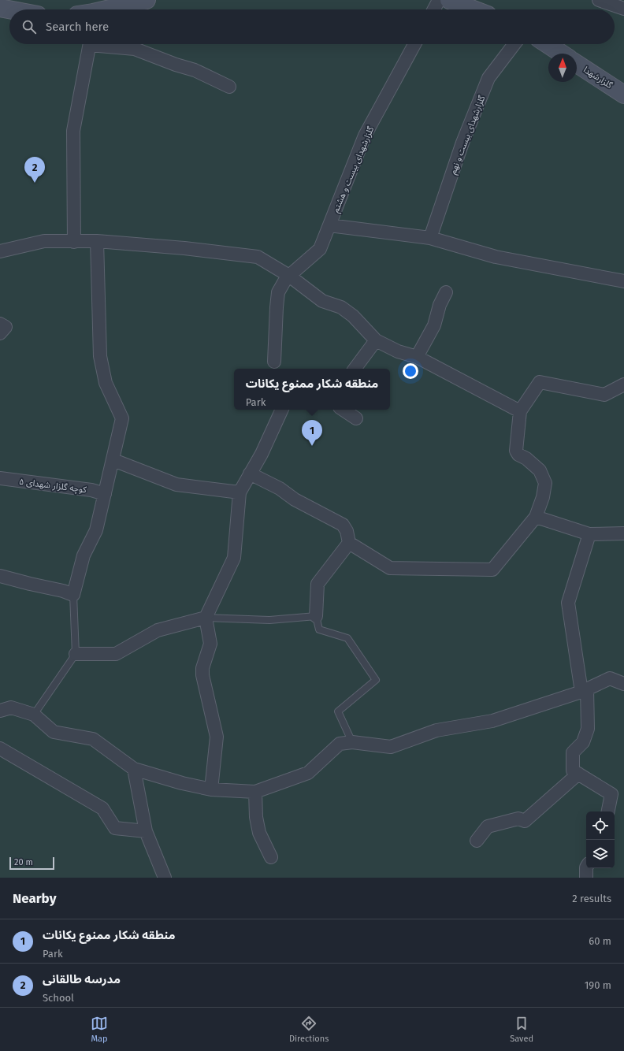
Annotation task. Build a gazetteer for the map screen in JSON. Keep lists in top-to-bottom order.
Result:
{
  "streets": {
    "main road": ["گلزارشهدا"],
    "street": ["گلزارشهدای بیست و نهم", "گلزارشهدای بیست و هشتم", "کوچه گلزار شهدای ۵"]
  },
  "scale_bar": "20 m",
  "north": "top",
  "page": {
    "search": "Search here",
    "pins": ["2", "1"],
    "popup": ["منطقه شکار ممنوع یکانات", "Park"],
    "scale": "20 m",
    "heading": ["Nearby", "2 results"],
    "list": [
      {
        "mark": "1",
        "name": "منطقه شکار ممنوع یکانات",
        "note": "Park",
        "value": "60 m"
      },
      {
        "mark": "2",
        "name": "مدرسه طالقانی",
        "note": "School",
        "value": "190 m"
      }
    ],
    "nav": ["Map", "Directions", "Saved"]
  }
}
